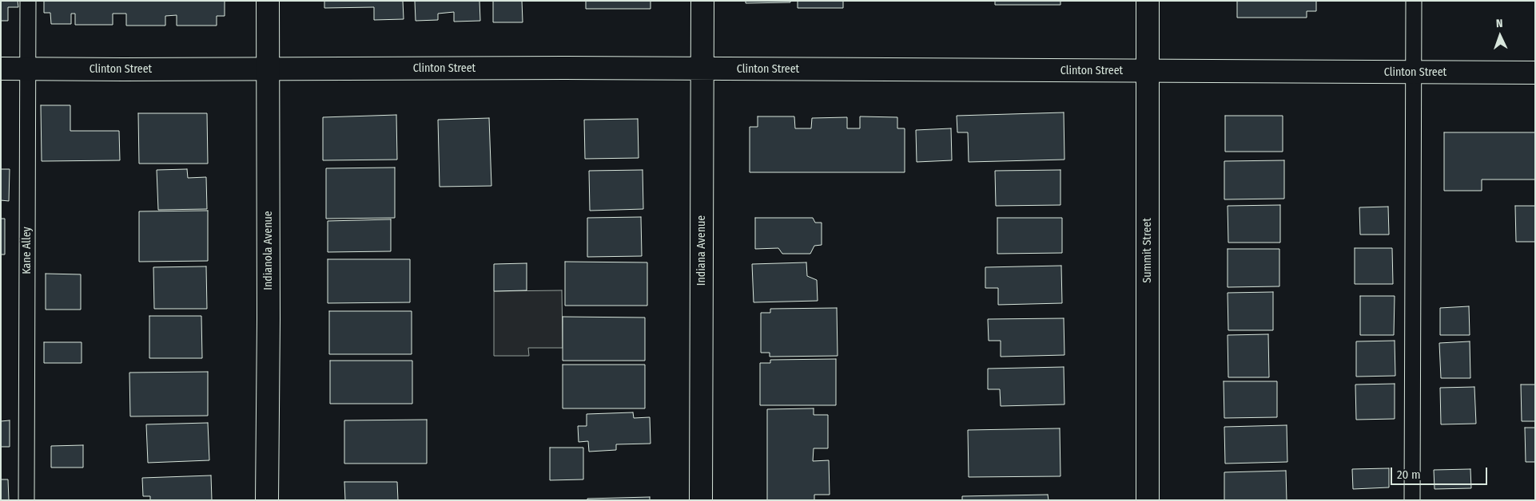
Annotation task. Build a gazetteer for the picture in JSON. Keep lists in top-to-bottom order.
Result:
{
  "streets": {
    "street": [
      "Clinton Street",
      "Indianola Avenue",
      "Indiana Avenue",
      "Summit Street"
    ],
    "lane": ["Kane Alley"]
  },
  "crossings": [
    ["Clinton Street", "Kane Alley"],
    ["Clinton Street", "Indianola Avenue"],
    ["Clinton Street", "Indiana Avenue"],
    ["Clinton Street", "Summit Street"]
  ],
  "scale_bar": "20 m",
  "north": "top"
}
